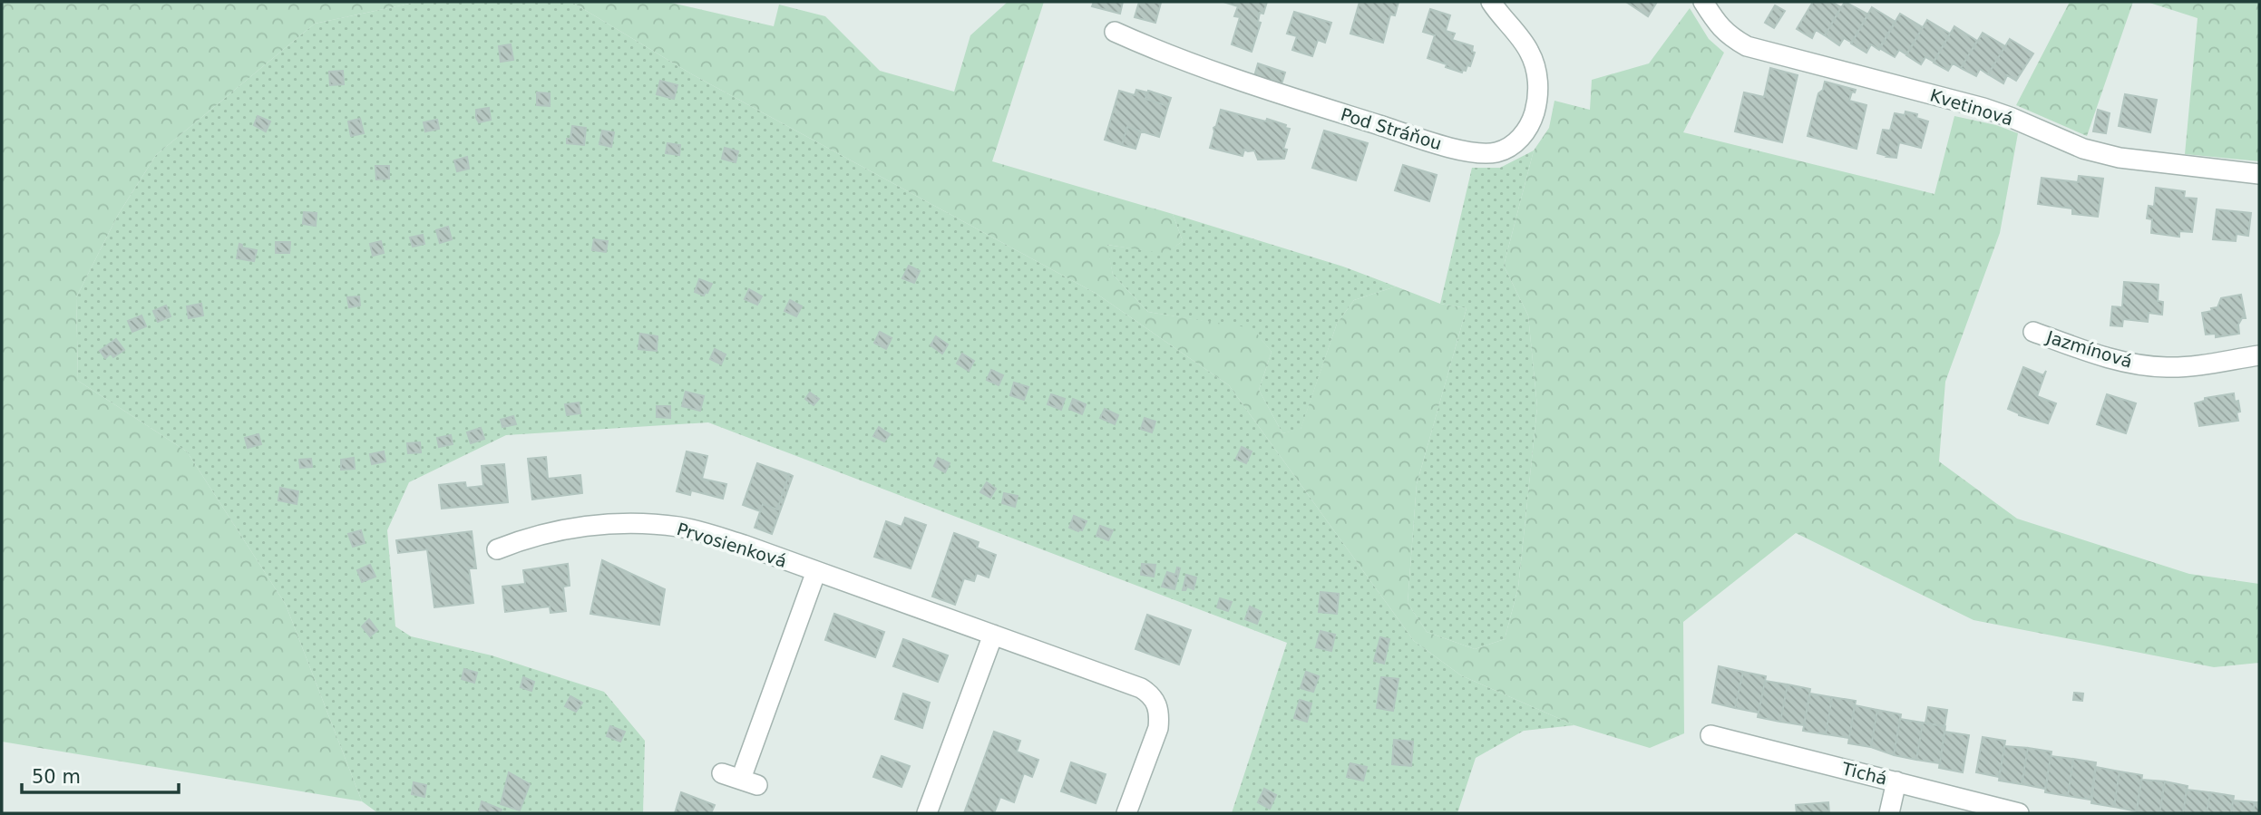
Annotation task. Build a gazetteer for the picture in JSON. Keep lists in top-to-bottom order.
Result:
{
  "streets": {
    "street": [
      "Kvetinová",
      "Pod Stráňou",
      "Jazmínová",
      "Prvosienková",
      "Tichá"
    ]
  },
  "scale_bar": "50 m"
}
